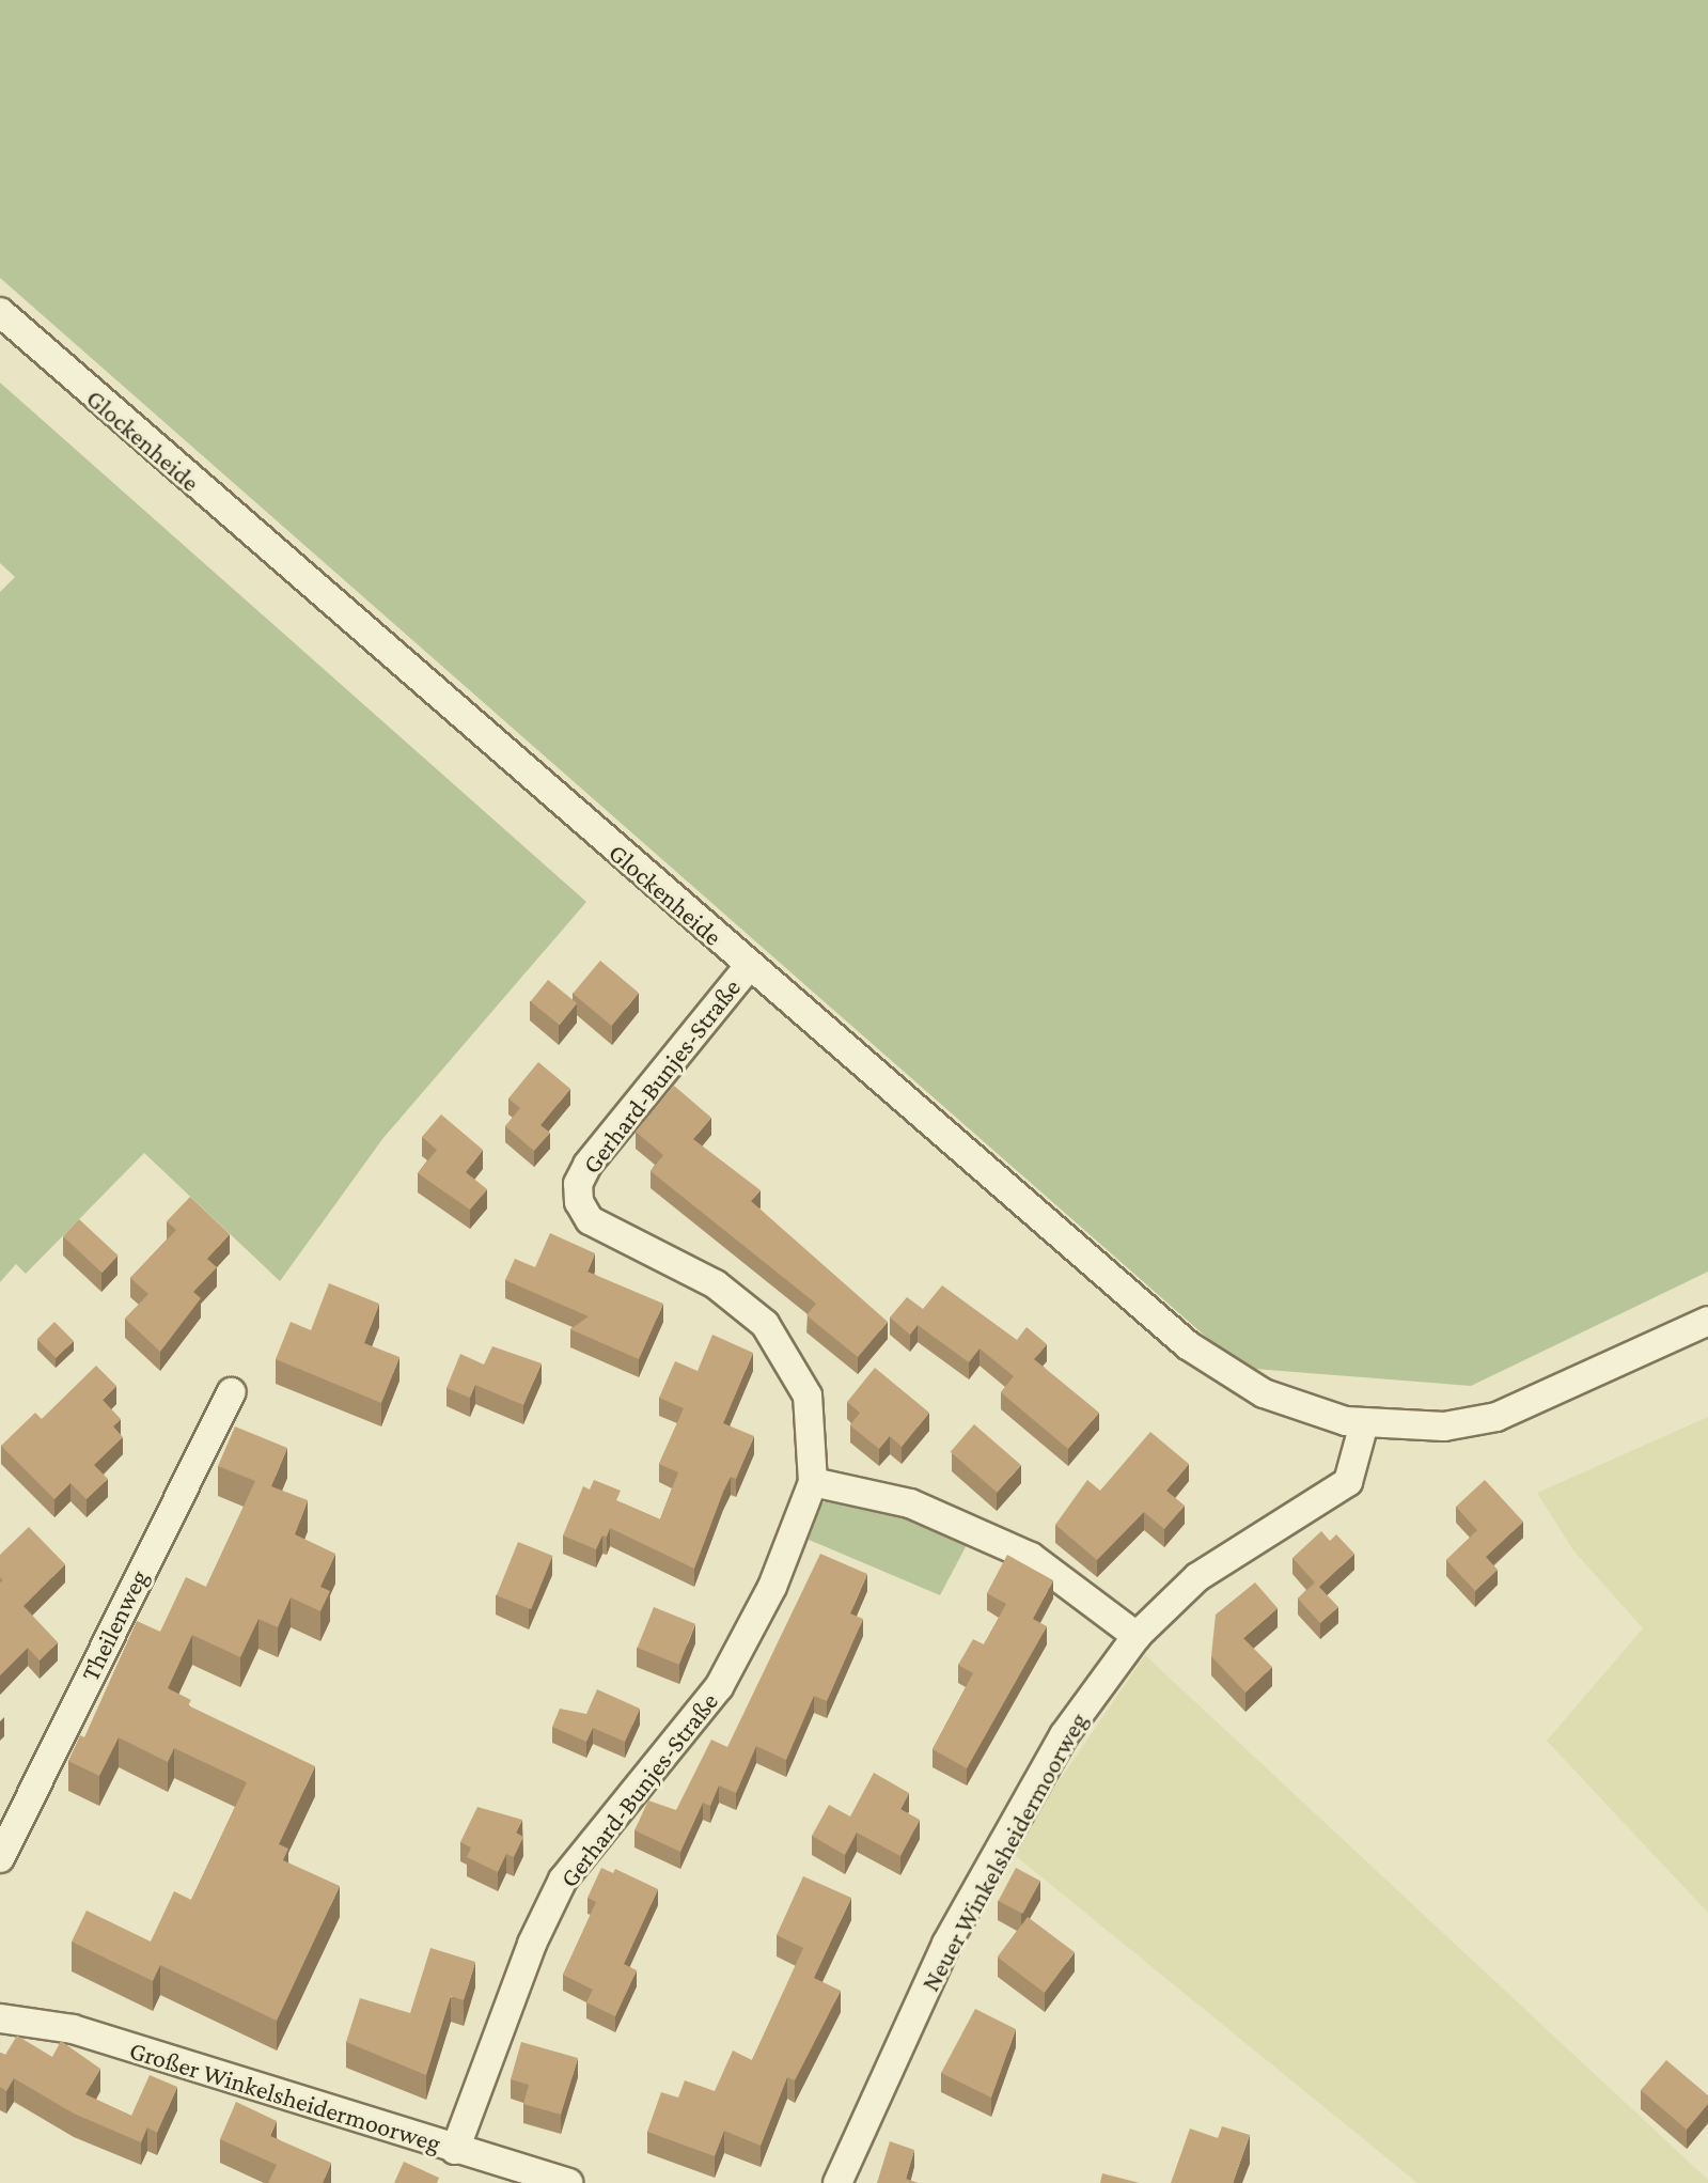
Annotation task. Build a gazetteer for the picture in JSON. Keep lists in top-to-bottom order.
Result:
{
  "streets": {
    "street": [
      "Glockenheide",
      "Gerhard-Bunjes-Straße",
      "Theilenweg",
      "Neuer Winkelsheidermoorweg",
      "Großer Winkelsheidermoorweg"
    ]
  },
  "crossings": [
    ["Glockenheide", "Gerhard-Bunjes-Straße"],
    ["Glockenheide", "Neuer Winkelsheidermoorweg"],
    ["Gerhard-Bunjes-Straße", "Großer Winkelsheidermoorweg"]
  ]
}
